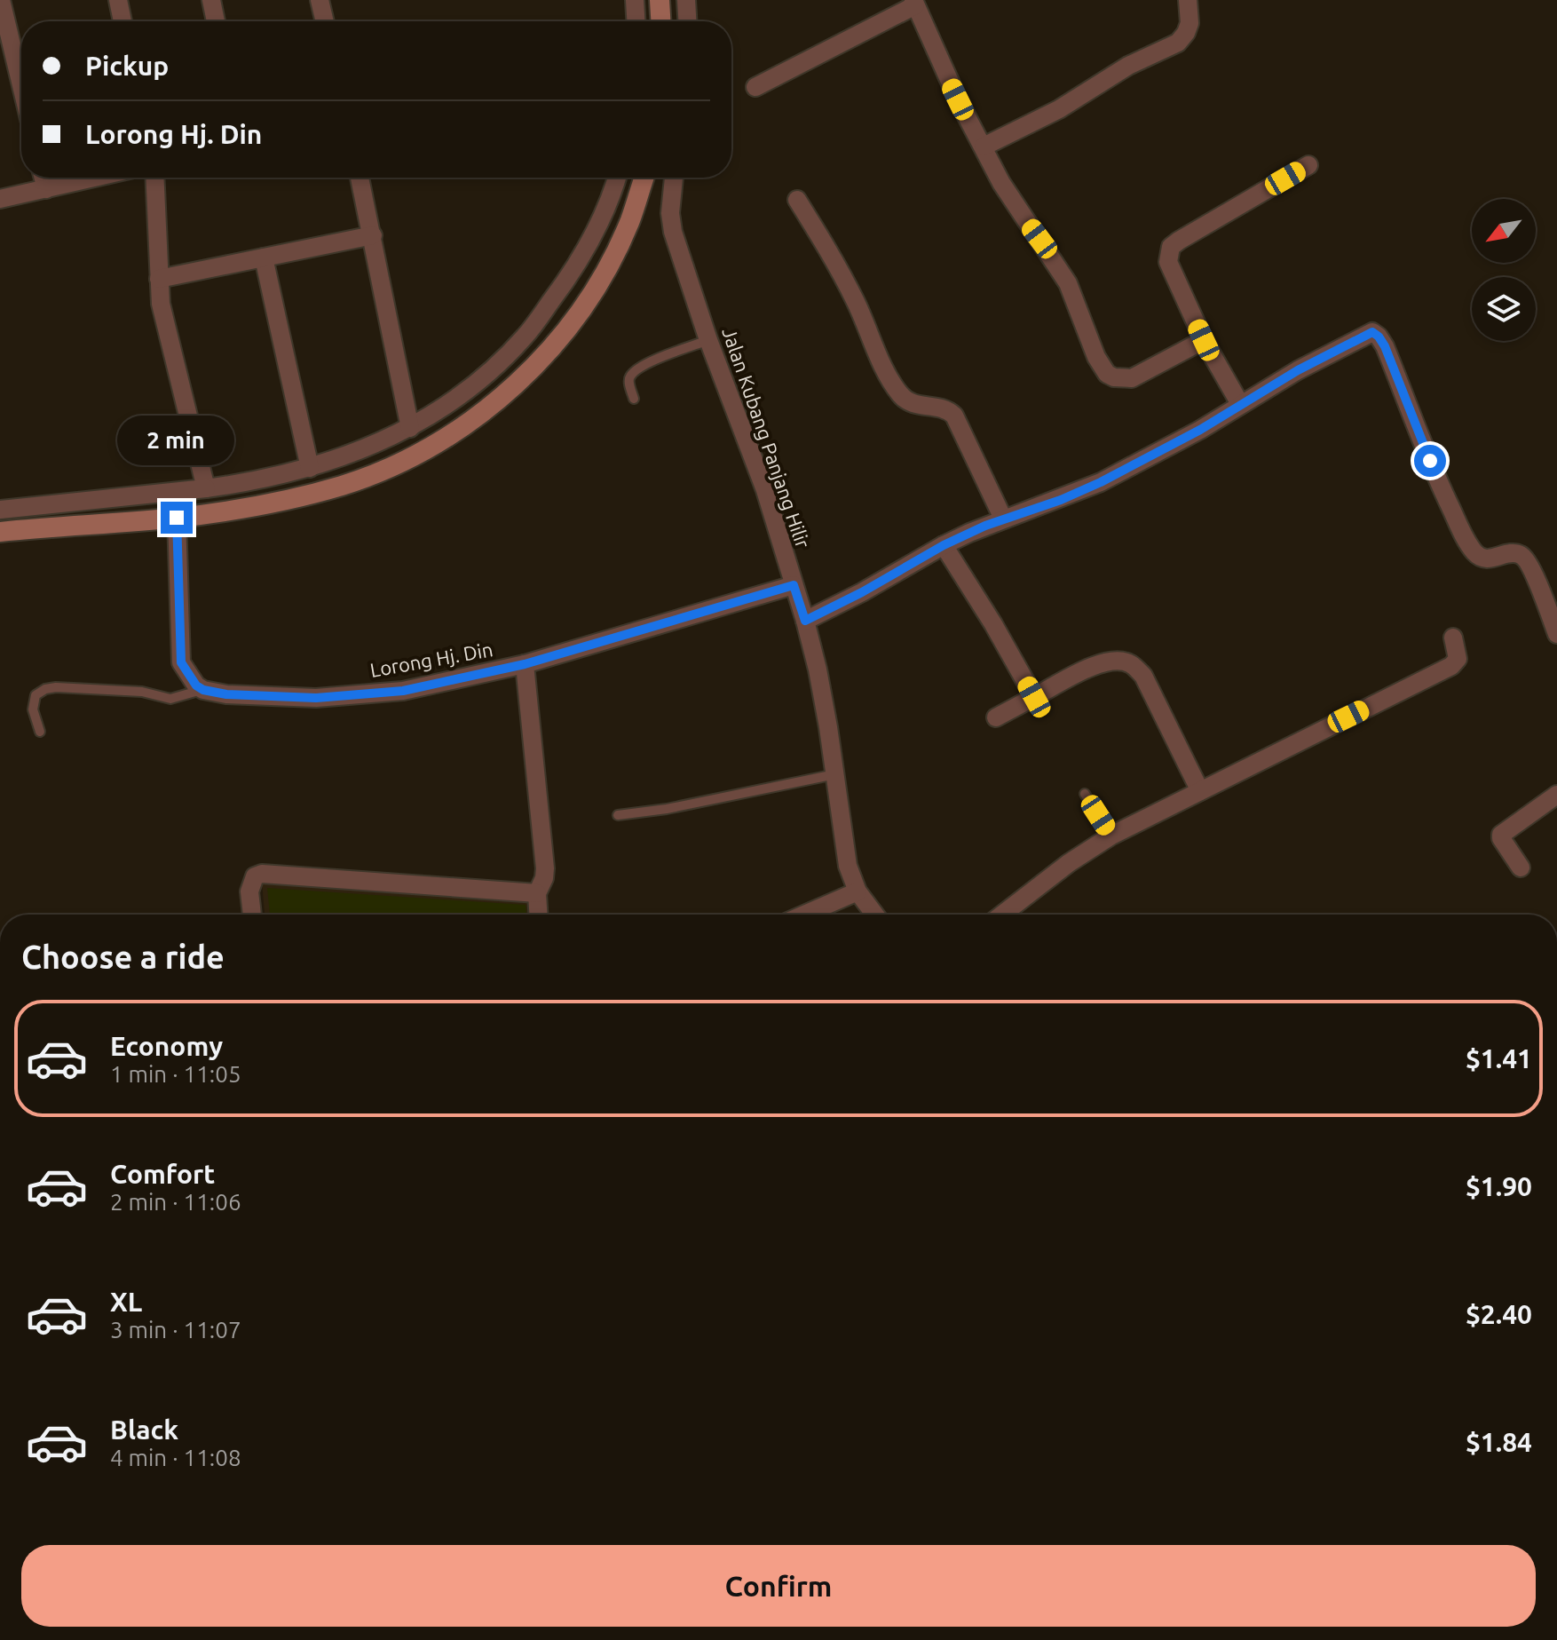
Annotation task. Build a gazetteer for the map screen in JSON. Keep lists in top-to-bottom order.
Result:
{
  "streets": {
    "street": ["Jalan Kubang Panjang Hilir", "Lorong Hj. Din"]
  },
  "crossings": [
    ["Jalan Kubang Panjang Hilir", "Lorong Hj. Din"]
  ],
  "north": "bottom left",
  "page": {
    "banner": ["Pickup", "Lorong Hj. Din"],
    "bubble": "2 min",
    "heading": "Choose a ride",
    "list": [
      {
        "name": "Economy",
        "note": "1 min · 11:05",
        "value": "$1.41"
      },
      {
        "name": "Comfort",
        "note": "2 min · 11:06",
        "value": "$1.90"
      },
      {
        "name": "XL",
        "note": "3 min · 11:07",
        "value": "$2.40"
      },
      {
        "name": "Black",
        "note": "4 min · 11:08",
        "value": "$1.84"
      }
    ],
    "buttons": "Confirm"
  }
}
